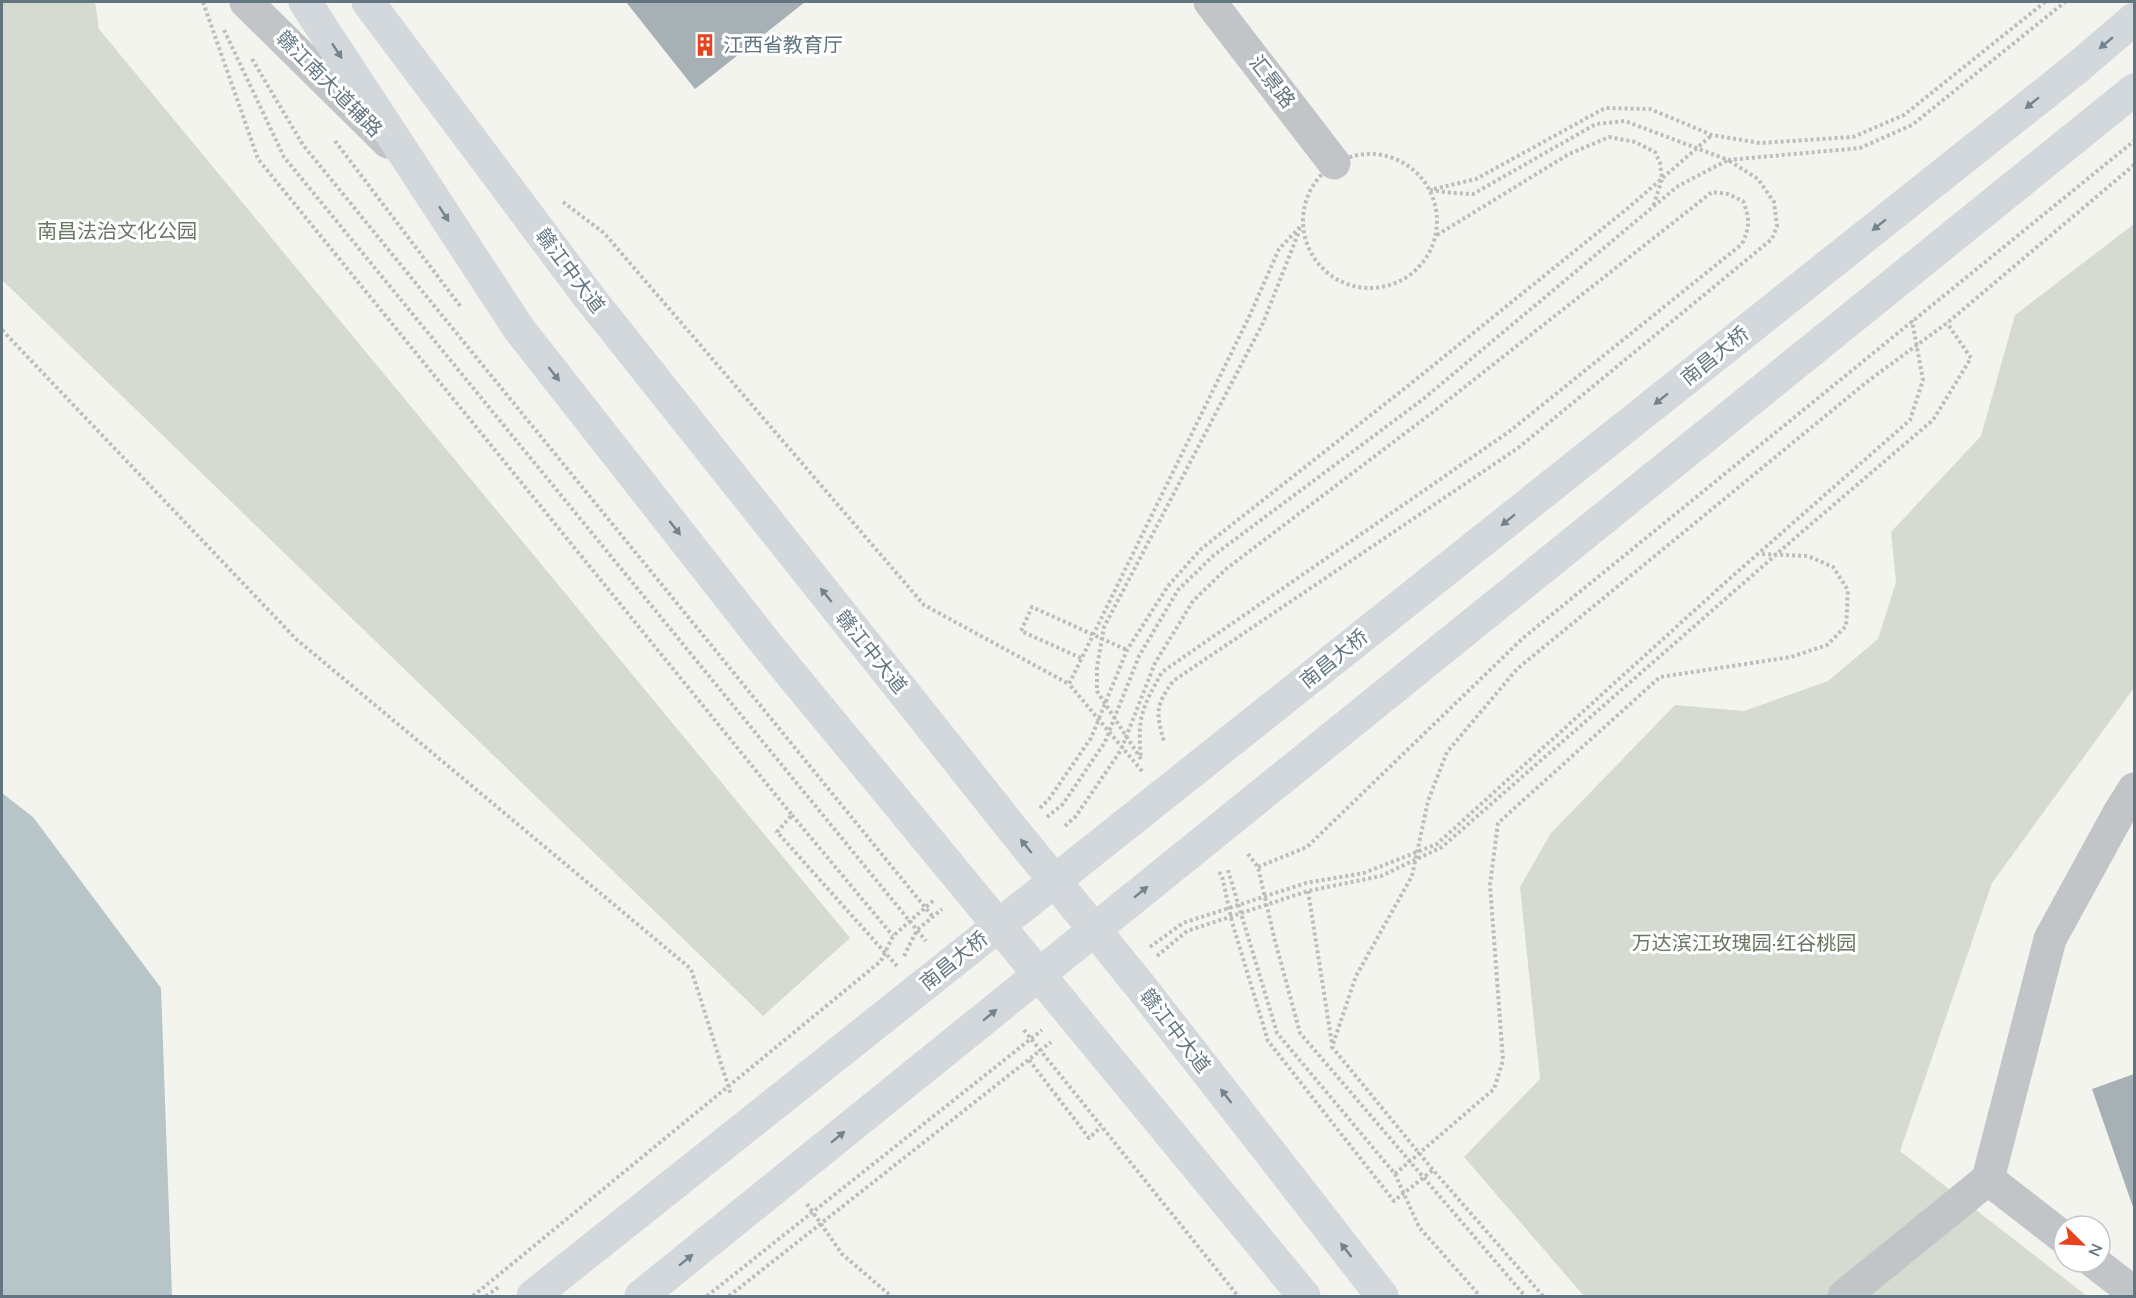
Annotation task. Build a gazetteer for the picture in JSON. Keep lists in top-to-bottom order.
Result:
{
  "streets": {
    "main road": ["赣江中大道", "南昌大桥"],
    "street": ["汇景路", "赣江南大道辅路"]
  },
  "parks": ["南昌法治文化公园", "万达滨江玫瑰园·红谷桃园"],
  "places": {
    "building": ["江西省教育厅"]
  },
  "north": "bottom right"
}
